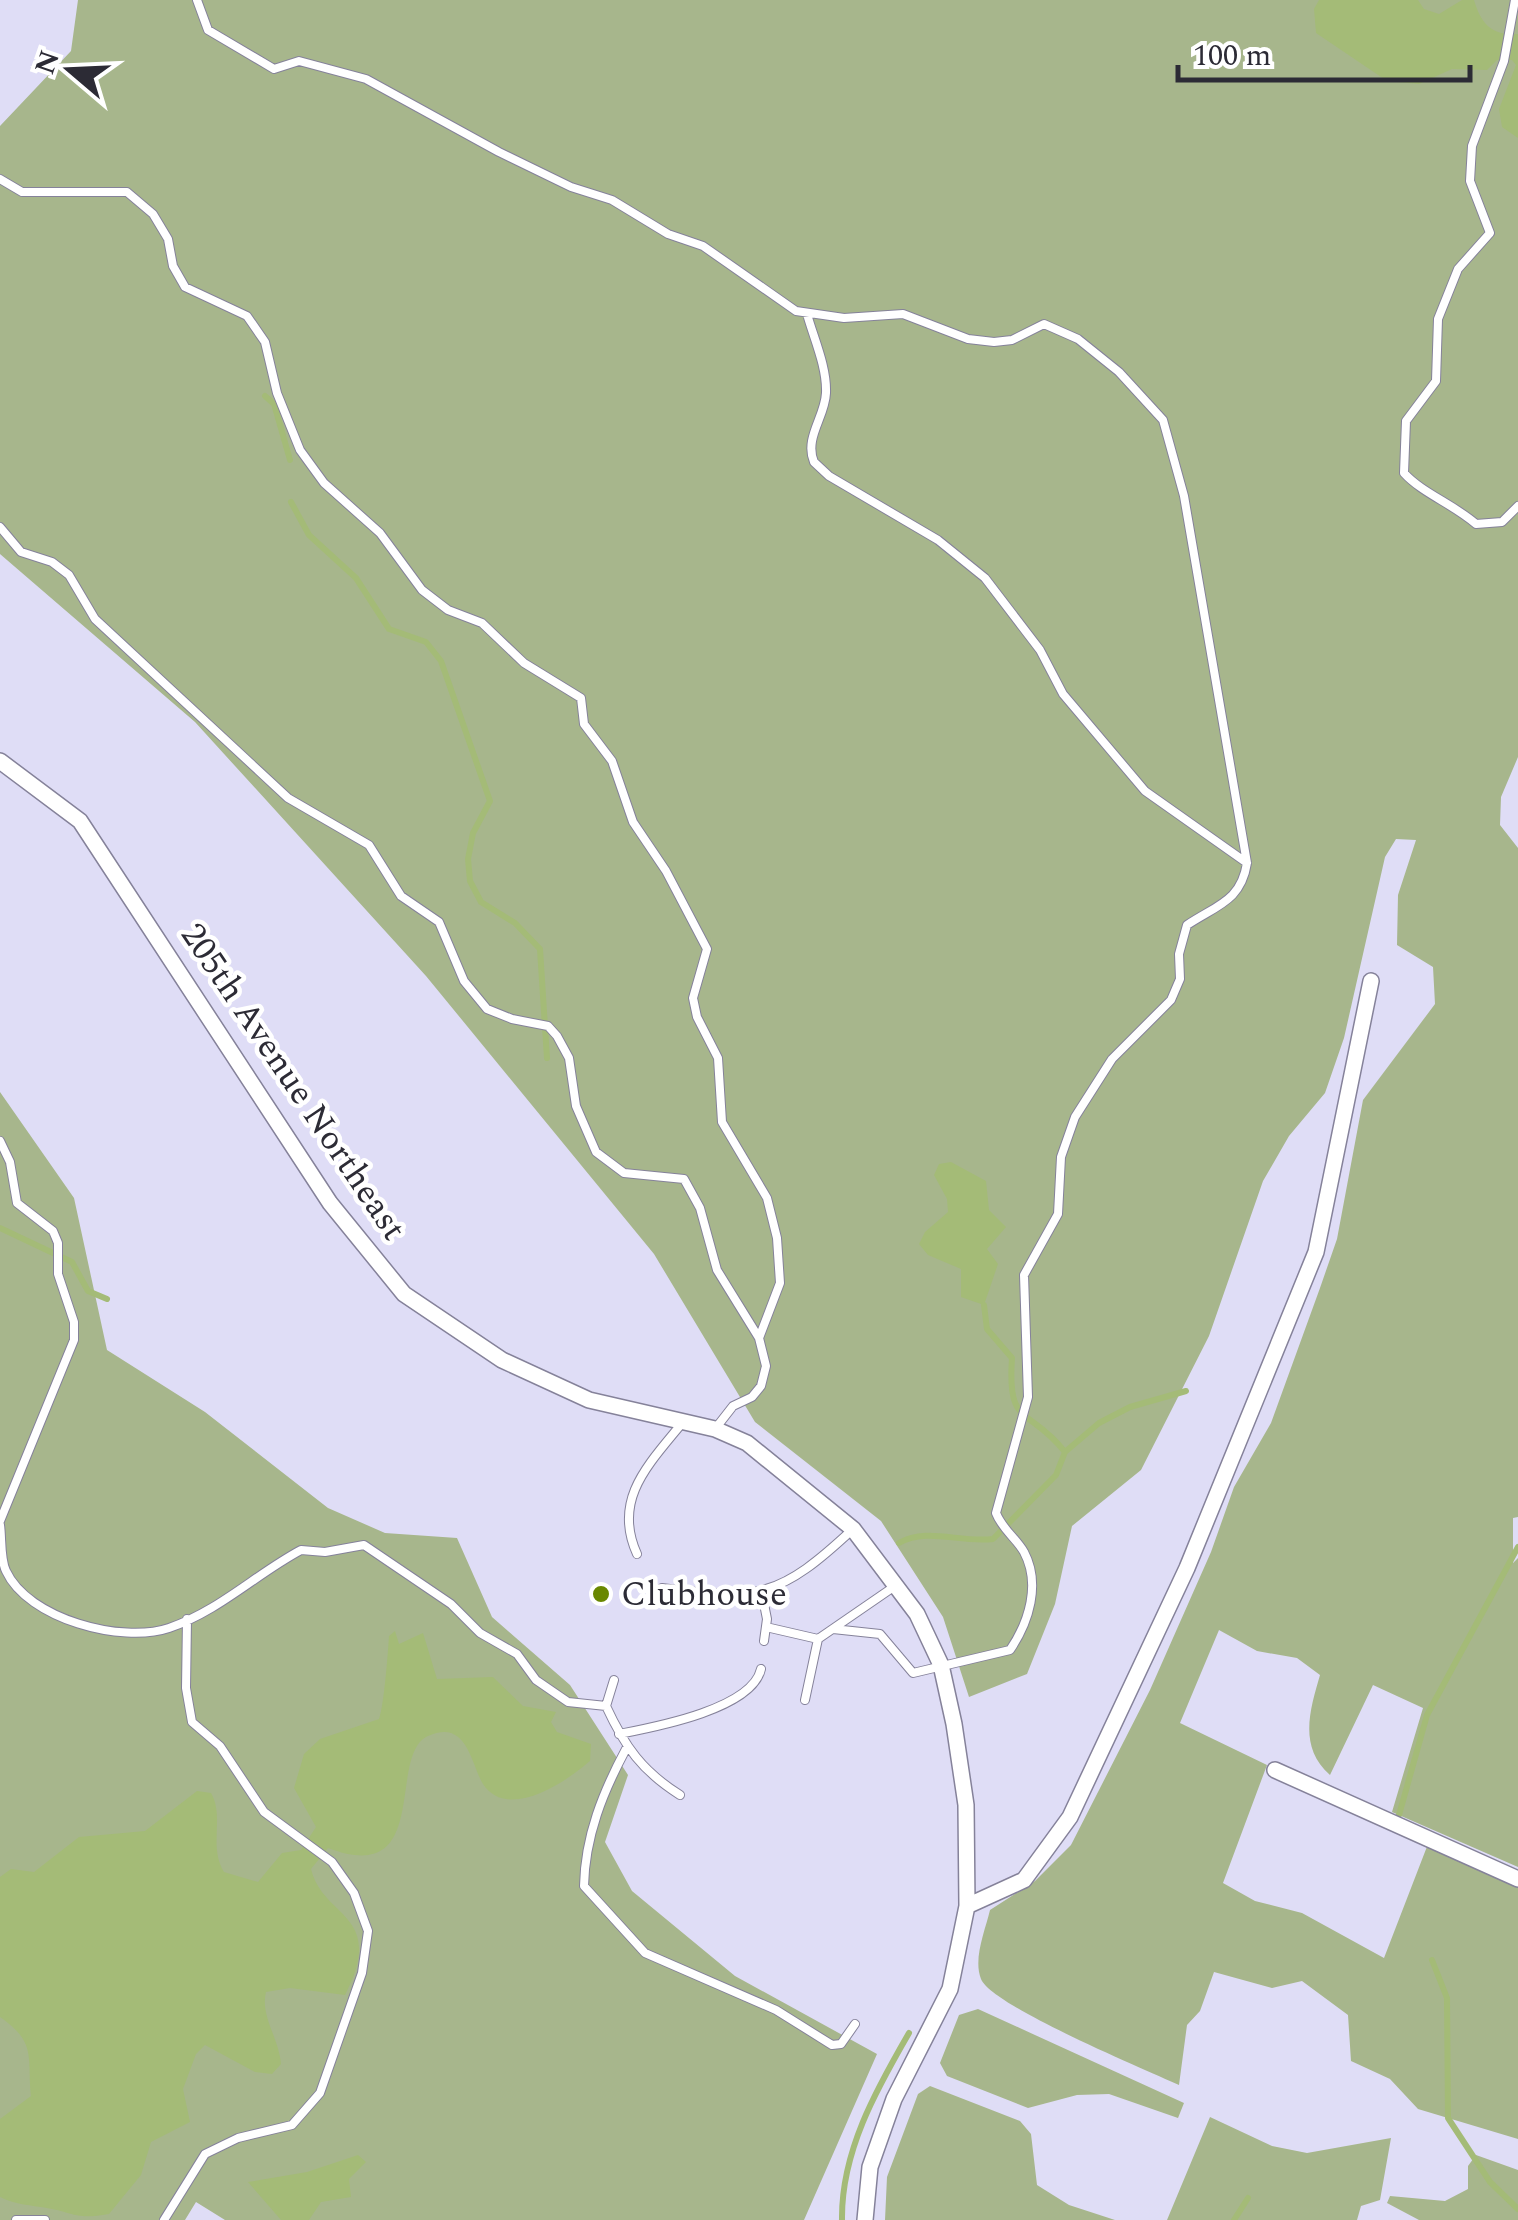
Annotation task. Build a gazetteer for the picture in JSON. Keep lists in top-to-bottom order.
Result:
{
  "streets": {
    "street": ["205th Avenue Northeast"]
  },
  "places": ["Clubhouse"],
  "scale_bar": "100 m",
  "north": "left"
}
